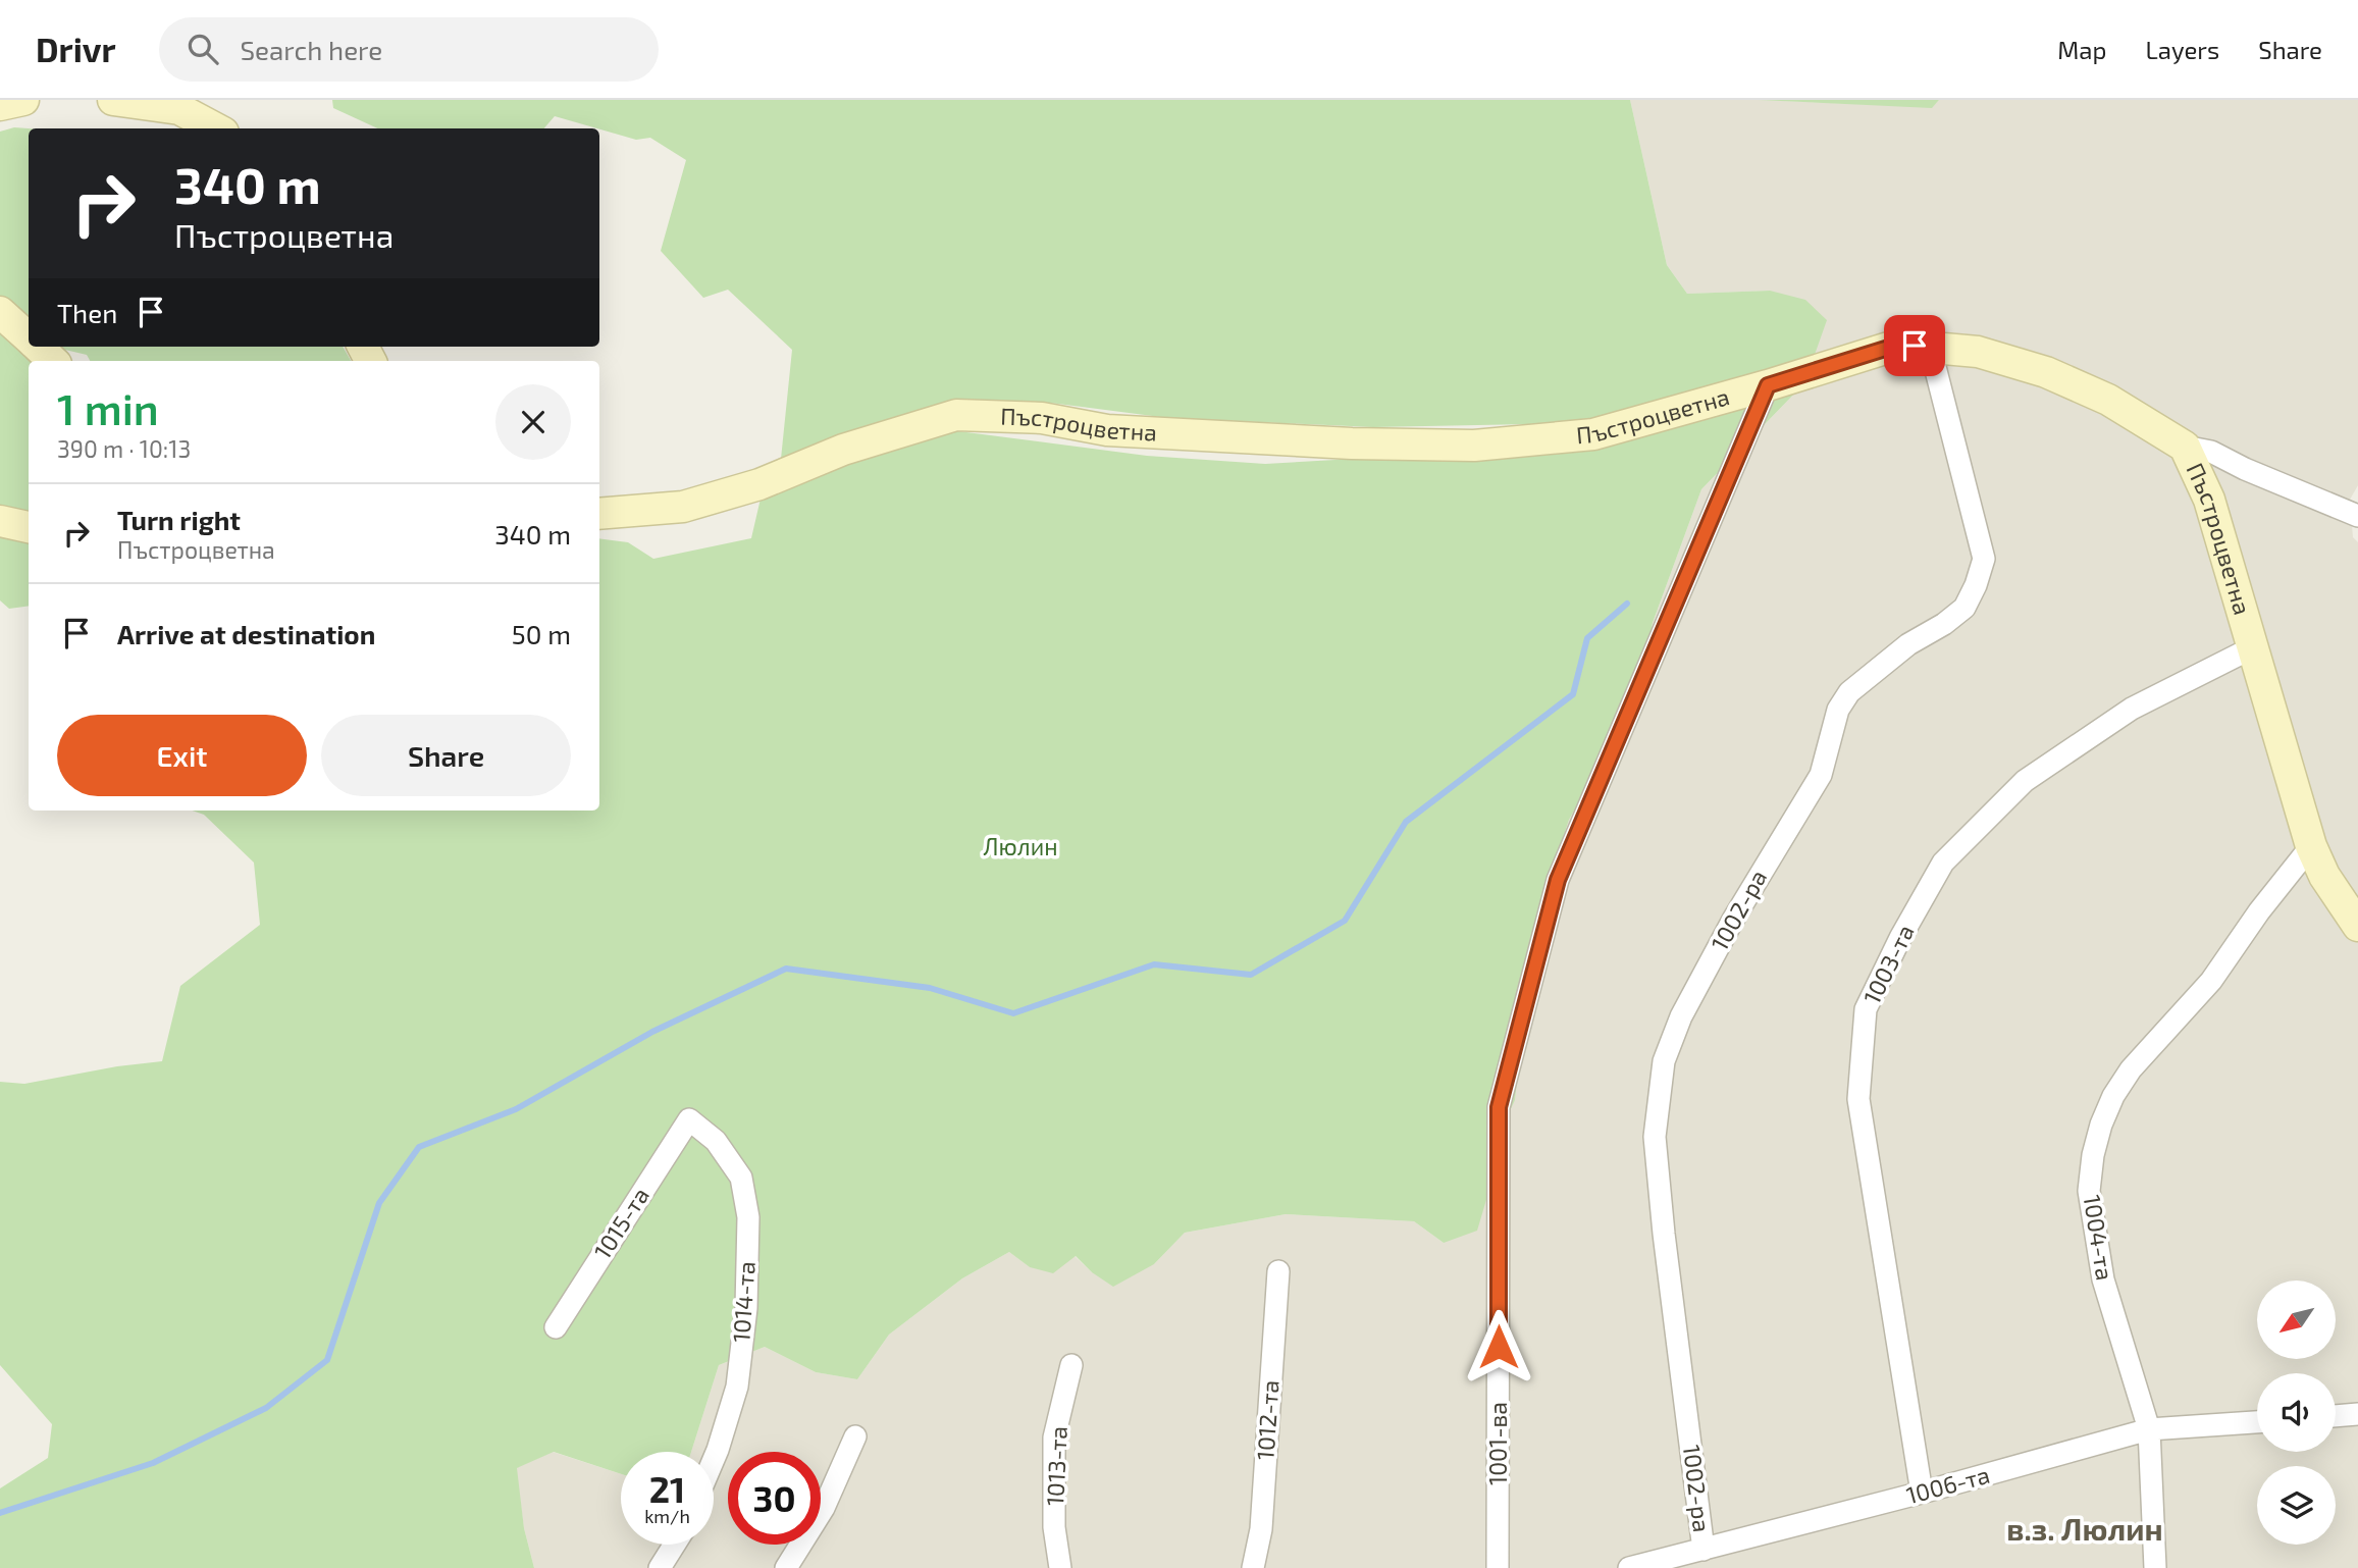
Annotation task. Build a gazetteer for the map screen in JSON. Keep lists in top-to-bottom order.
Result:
{
  "streets": {
    "street": [
      "Пъстроцветна",
      "1002-ра",
      "1003-та",
      "1015-та",
      "1004-та",
      "1014-та",
      "1012-та",
      "1001-ва",
      "1013-та",
      "1006-та"
    ]
  },
  "crossings": [
    ["Пъстроцветна", "1002-ра"],
    ["Пъстроцветна", "1003-та"],
    ["Пъстроцветна", "1004-та"],
    ["Пъстроцветна", "1001-ва"],
    ["1002-ра", "1006-та"],
    ["1003-та", "1006-та"],
    ["1015-та", "1014-та"],
    ["1004-та", "1006-та"]
  ],
  "districts": ["в.з. Люлин"],
  "parks": ["Люлин"],
  "north": "bottom left",
  "page": {
    "header": "Drivr",
    "search": "Search here",
    "nav": ["Map", "Layers", "Share"],
    "turn": ["340 m", "Пъстроцветна"],
    "then": "Then",
    "heading": ["1 min", "390 m · 10:13"],
    "list": [
      {
        "name": "Turn right",
        "note": "Пъстроцветна",
        "value": "340 m"
      },
      {
        "name": "Arrive at destination",
        "value": "50 m"
      }
    ],
    "buttons": ["Exit", "Share"],
    "speed": "21 km/h",
    "limit": "30"
  }
}
